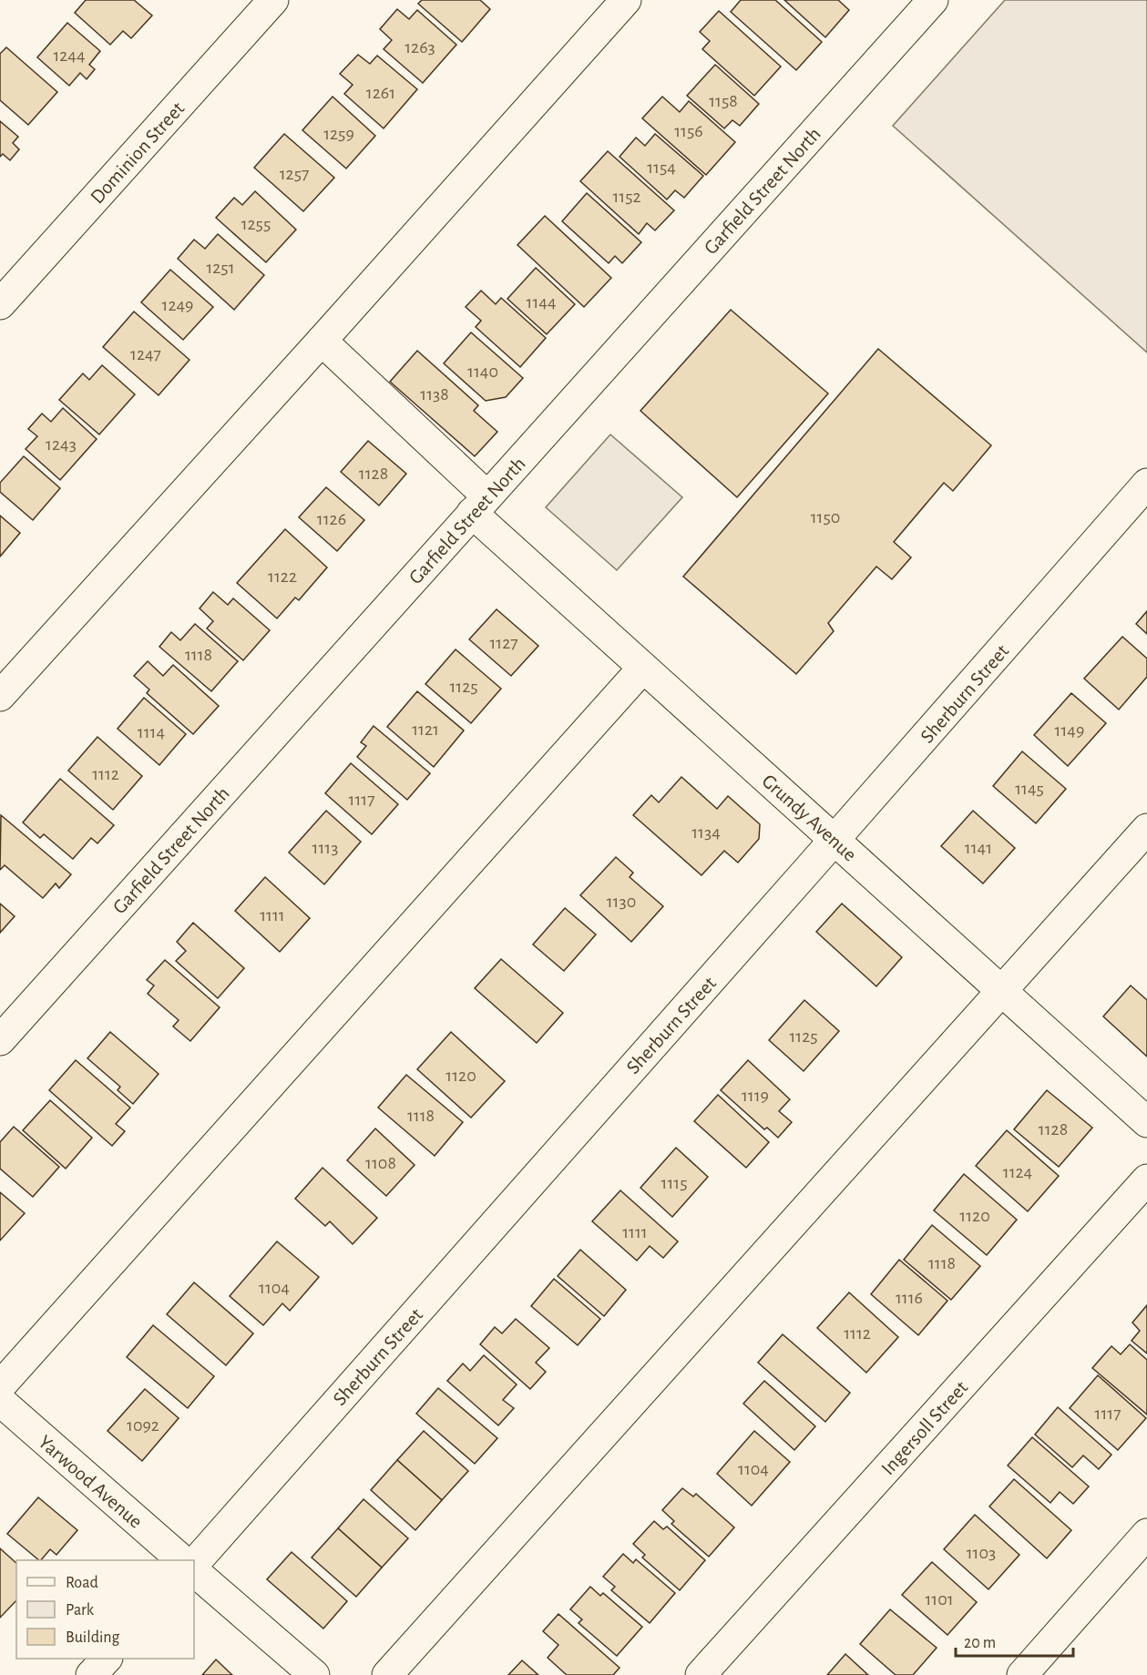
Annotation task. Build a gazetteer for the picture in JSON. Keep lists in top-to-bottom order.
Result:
{
  "streets": {
    "street": [
      "Dominion Street",
      "Garfield Street North",
      "Sherburn Street",
      "Grundy Avenue",
      "Ingersoll Street",
      "Yarwood Avenue"
    ]
  },
  "crossings": [
    ["Garfield Street North", "Grundy Avenue"],
    ["Sherburn Street", "Grundy Avenue"]
  ],
  "house_numbers": [
    "1263",
    "1244",
    "1261",
    "1158",
    "1156",
    "1259",
    "1154",
    "1257",
    "1152",
    "1255",
    "1251",
    "1144",
    "1249",
    "1247",
    "1140",
    "1138",
    "1243",
    "1128",
    "1150",
    "1126",
    "1122",
    "1127",
    "1118",
    "1125",
    "1121",
    "1149",
    "1114",
    "1112",
    "1145",
    "1117",
    "1134",
    "1113",
    "1141",
    "1130",
    "1111",
    "1125",
    "1120",
    "1119",
    "1118",
    "1128",
    "1108",
    "1124",
    "1115",
    "1120",
    "1111",
    "1118",
    "1104",
    "1116",
    "1112",
    "1117",
    "1092",
    "1104",
    "1103",
    "1101"
  ],
  "legend": ["Road", "Park", "Building"],
  "scale_bar": "20 m"
}
